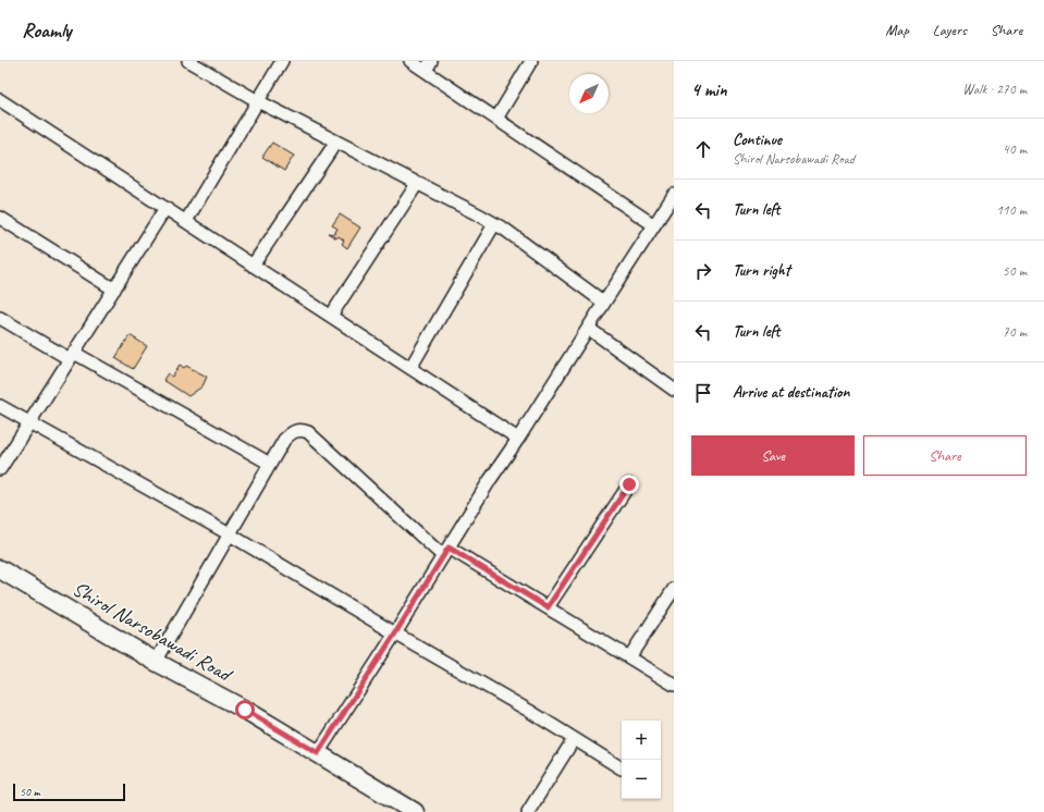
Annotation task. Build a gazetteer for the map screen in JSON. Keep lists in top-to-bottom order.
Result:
{
  "streets": {
    "main road": ["Shirol Narsobawadi Road"]
  },
  "scale_bar": "50 m",
  "north": "bottom left",
  "page": {
    "header": "Roamly",
    "nav": ["Map", "Layers", "Share"],
    "heading": ["4 min", "Walk · 270 m"],
    "list": [
      ["Continue", "Shirol Narsobawadi Road", "40 m"],
      ["Turn left", "110 m"],
      ["Turn right", "50 m"],
      ["Turn left", "70 m"],
      "Arrive at destination"
    ],
    "buttons": ["Save", "Share"],
    "map_buttons": ["+", "−"],
    "scale": "50 m"
  }
}
